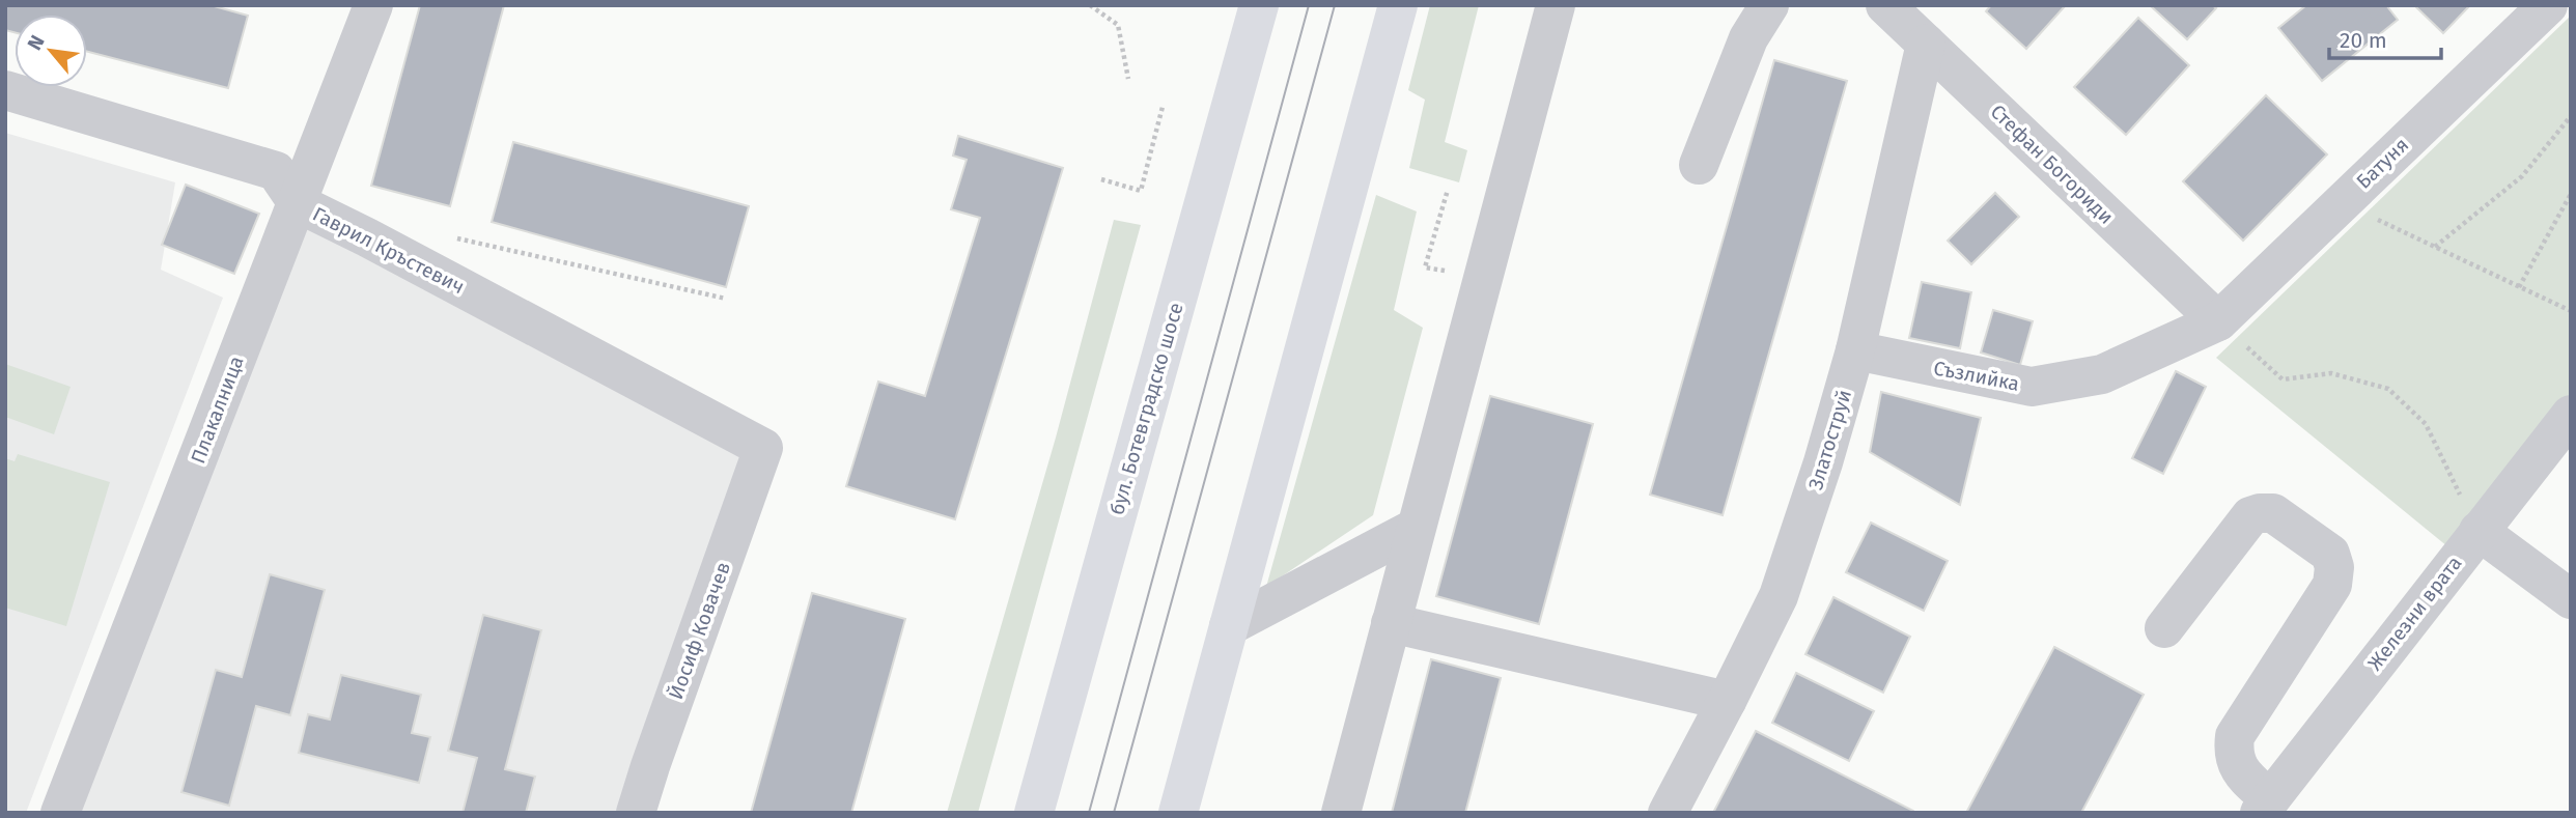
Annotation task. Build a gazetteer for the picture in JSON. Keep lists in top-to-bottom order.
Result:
{
  "streets": {
    "main road": ["бул. Ботевградско шосе"],
    "street": [
      "Батуня",
      "Стефан Богориди",
      "Гаврил Кръстевич",
      "Съзлийка",
      "Плакалница",
      "Златоструй",
      "Железни врата",
      "Йосиф Ковачев"
    ]
  },
  "crossings": [
    ["Батуня", "Стефан Богориди"],
    ["Батуня", "Съзлийка"],
    ["Стефан Богориди", "Съзлийка"],
    ["Стефан Богориди", "Златоструй"],
    ["Гаврил Кръстевич", "Плакалница"],
    ["Гаврил Кръстевич", "Йосиф Ковачев"],
    ["Съзлийка", "Златоструй"]
  ],
  "scale_bar": "20 m",
  "north": "top left"
}
